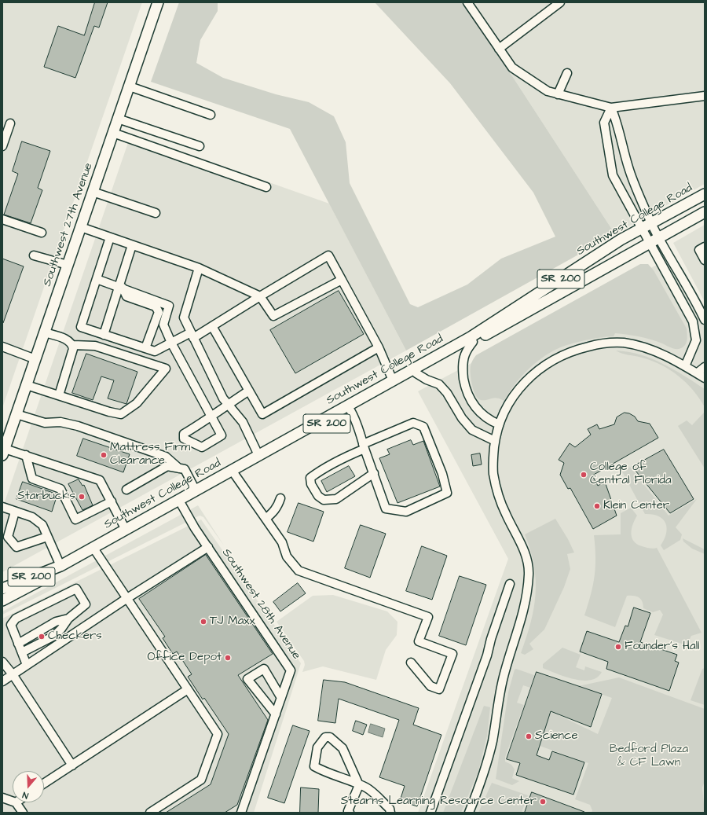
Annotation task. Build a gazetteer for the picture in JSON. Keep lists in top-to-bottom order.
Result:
{
  "streets": {
    "main road": ["Southwest College Road", "Southwest 27th Avenue", "SR 200"],
    "street": ["Southwest 28th Avenue"]
  },
  "crossings": [
    ["Southwest College Road", "Southwest 28th Avenue"]
  ],
  "parks": ["Bedford Plaza & CF Lawn"],
  "places": [
    "Mattress Firm Clearance",
    "College of Central Florida",
    "Starbucks",
    "Klein Center",
    "TJ Maxx",
    "Checkers",
    "Founder's Hall",
    "Office Depot",
    "Science",
    "Stearns Learning Resource Center"
  ],
  "north": "bottom"
}
